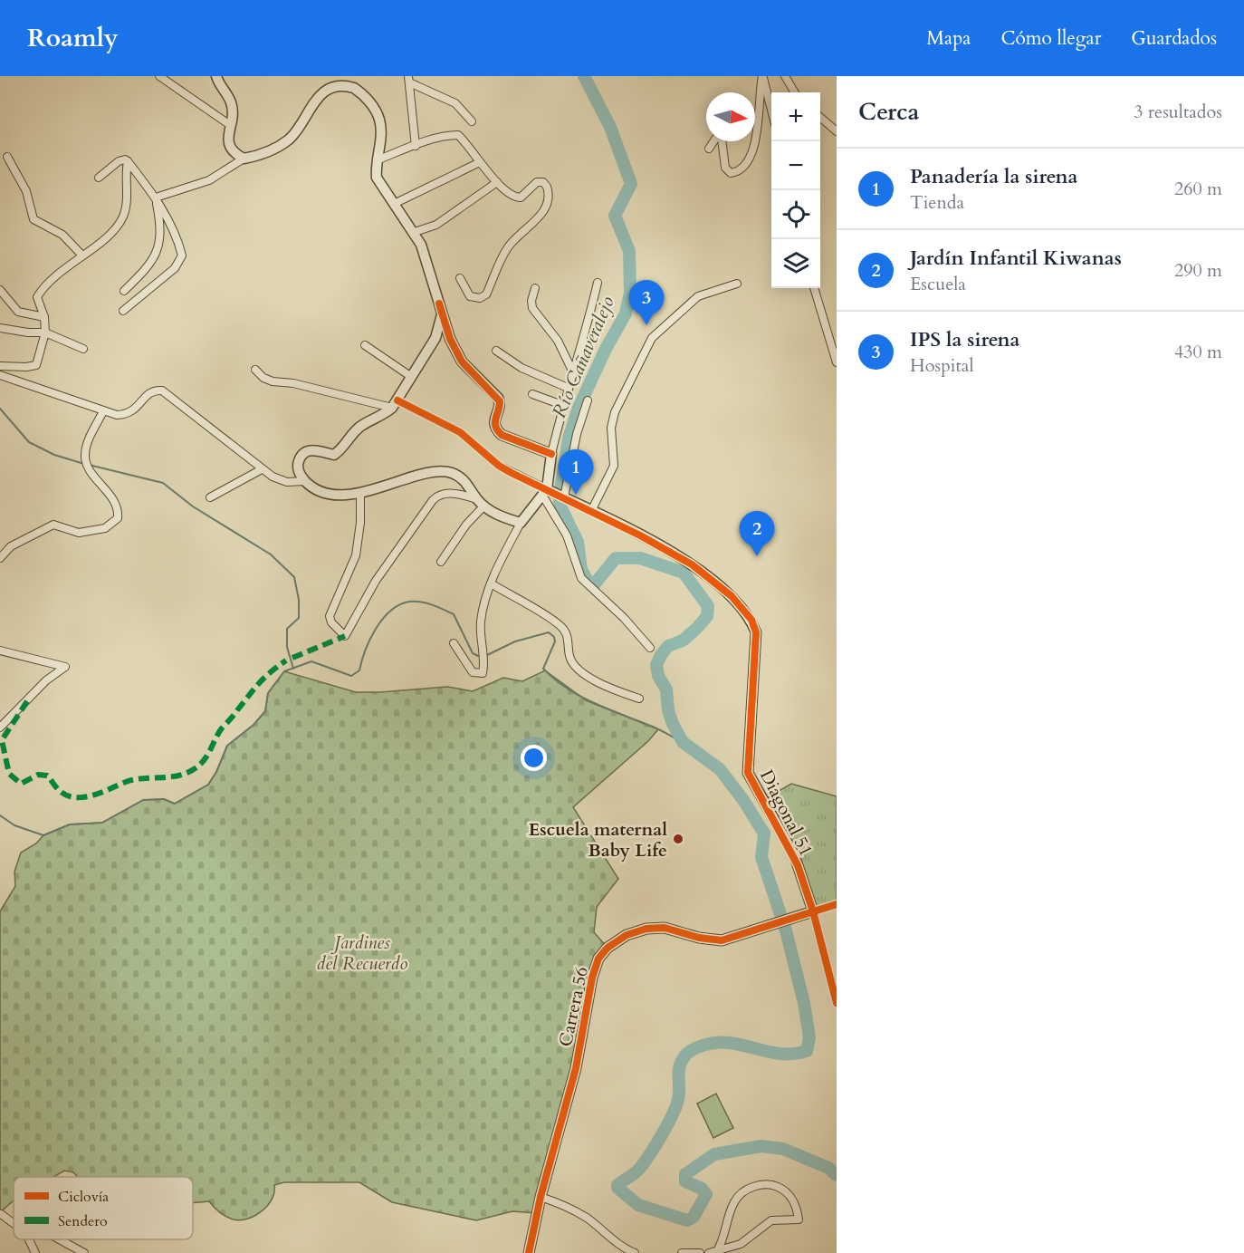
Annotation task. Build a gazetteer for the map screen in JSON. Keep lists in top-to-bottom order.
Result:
{
  "streets": {
    "street": ["Diagonal 51", "Carrera 56"]
  },
  "crossings": [
    ["Diagonal 51", "Carrera 56"]
  ],
  "water": ["Río Cañaveralejo"],
  "parks": ["Jardines del Recuerdo"],
  "places": ["Escuela maternal Baby Life"],
  "legend": ["Ciclovía", "Sendero"],
  "north": "right",
  "page": {
    "header": "Roamly",
    "nav": ["Mapa", "Cómo llegar", "Guardados"],
    "heading": ["Cerca", "3 resultados"],
    "map_buttons": ["+", "−"],
    "list": [
      {
        "mark": "1",
        "name": "Panadería la sirena",
        "note": "Tienda",
        "value": "260 m"
      },
      {
        "mark": "2",
        "name": "Jardín Infantil Kiwanas",
        "note": "Escuela",
        "value": "290 m"
      },
      {
        "mark": "3",
        "name": "IPS la sirena",
        "note": "Hospital",
        "value": "430 m"
      }
    ],
    "pins": ["3", "1", "2"]
  }
}
